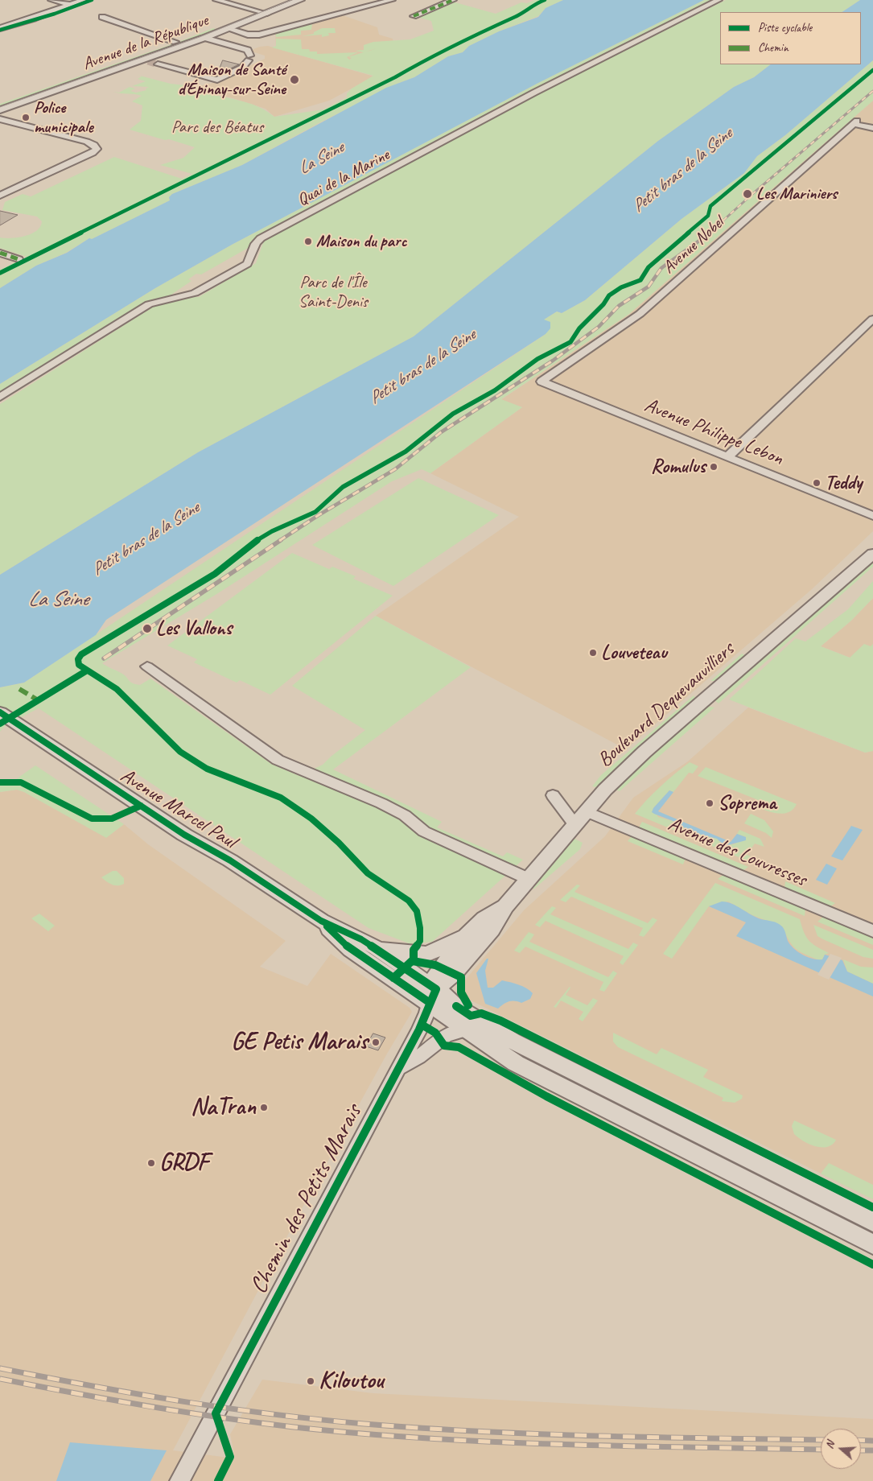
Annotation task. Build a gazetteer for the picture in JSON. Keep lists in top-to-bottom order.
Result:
{
  "streets": {
    "main road": ["Avenue de la République", "Boulevard Dequevauvilliers", "Avenue Marcel Paul"],
    "street": [
      "Quai de la Marine",
      "Avenue Nobel",
      "Avenue Philippe Lebon",
      "Avenue des Louvresses",
      "Chemin des Petits Marais"
    ]
  },
  "crossings": [
    ["Avenue Nobel", "Avenue Philippe Lebon"],
    ["Boulevard Dequevauvilliers", "Avenue Marcel Paul"],
    ["Boulevard Dequevauvilliers", "Avenue des Louvresses"],
    ["Boulevard Dequevauvilliers", "Chemin des Petits Marais"],
    ["Avenue Marcel Paul", "Chemin des Petits Marais"]
  ],
  "water": ["La Seine", "Petit bras de la Seine"],
  "parks": ["Parc des Béatus", "Parc de l'Île Saint-Denis"],
  "places": [
    "Maison de Santé d'Épinay-sur-Seine",
    "Police municipale",
    "Les Mariniers",
    "Maison du parc",
    "Romulus",
    "Teddy",
    "Les Vallons",
    "Louveteau",
    "Soprema",
    "GE Petis Marais",
    "NaTran",
    "GRDF",
    "Kiloutou"
  ],
  "legend": ["Piste cyclable", "Chemin"],
  "north": "left"
}
